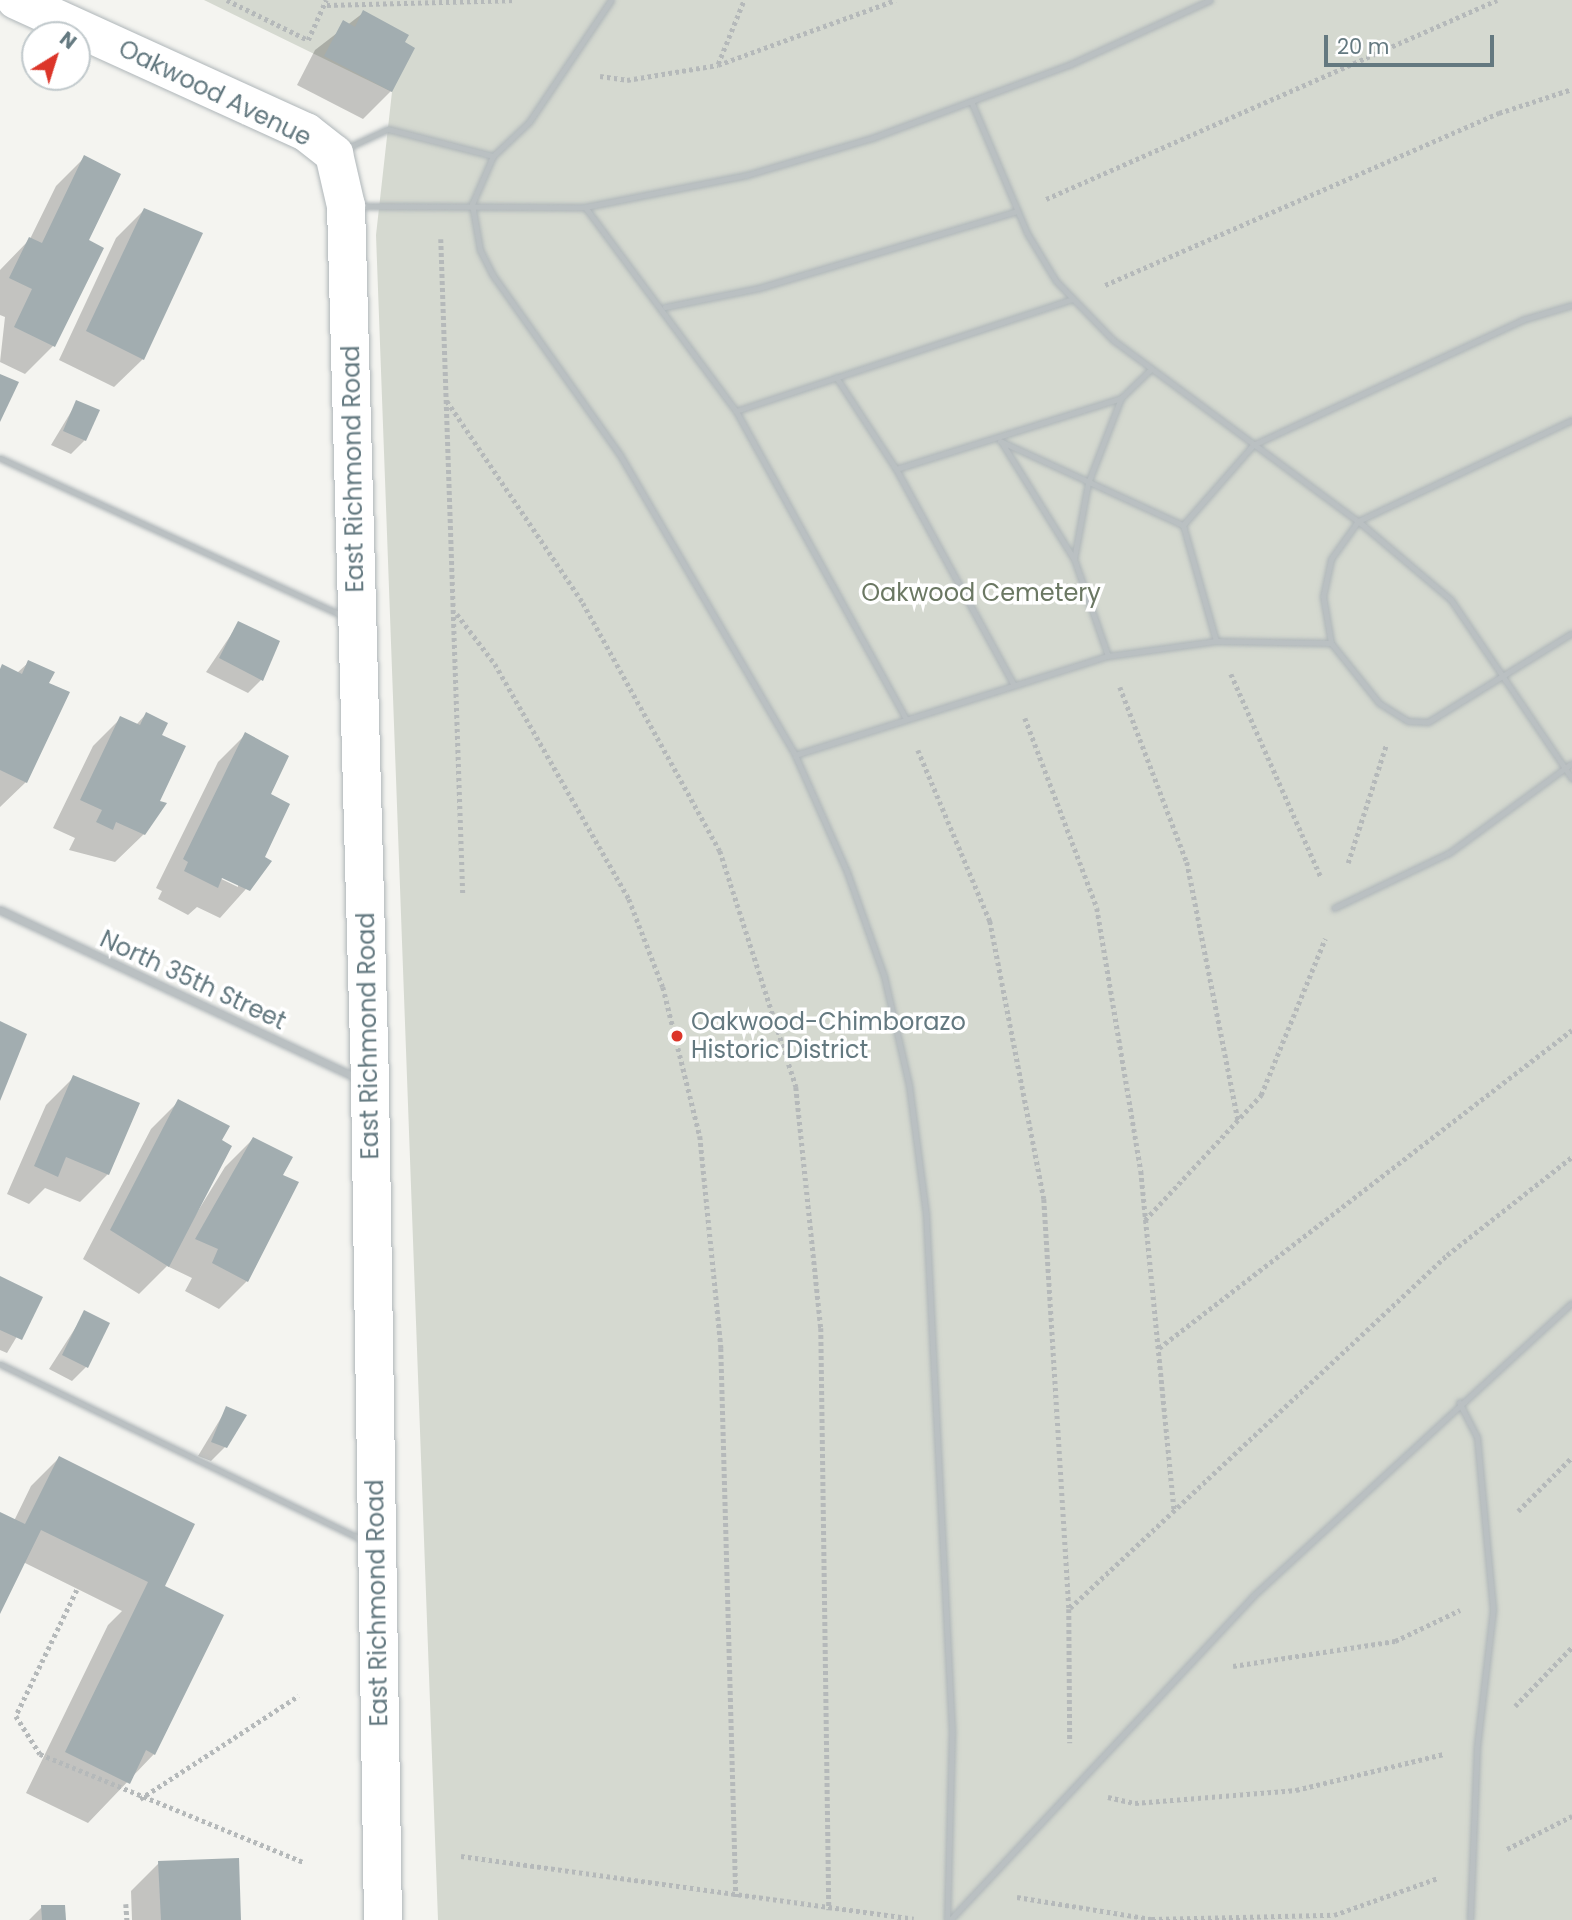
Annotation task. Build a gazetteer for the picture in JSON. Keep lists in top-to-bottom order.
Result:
{
  "streets": {
    "street": ["Oakwood Avenue", "East Richmond Road", "North 35th Street"]
  },
  "crossings": [
    ["Oakwood Avenue", "East Richmond Road"],
    ["East Richmond Road", "North 35th Street"]
  ],
  "parks": ["Oakwood Cemetery"],
  "places": ["Oakwood-Chimborazo Historic District"],
  "scale_bar": "20 m",
  "north": "top right"
}
